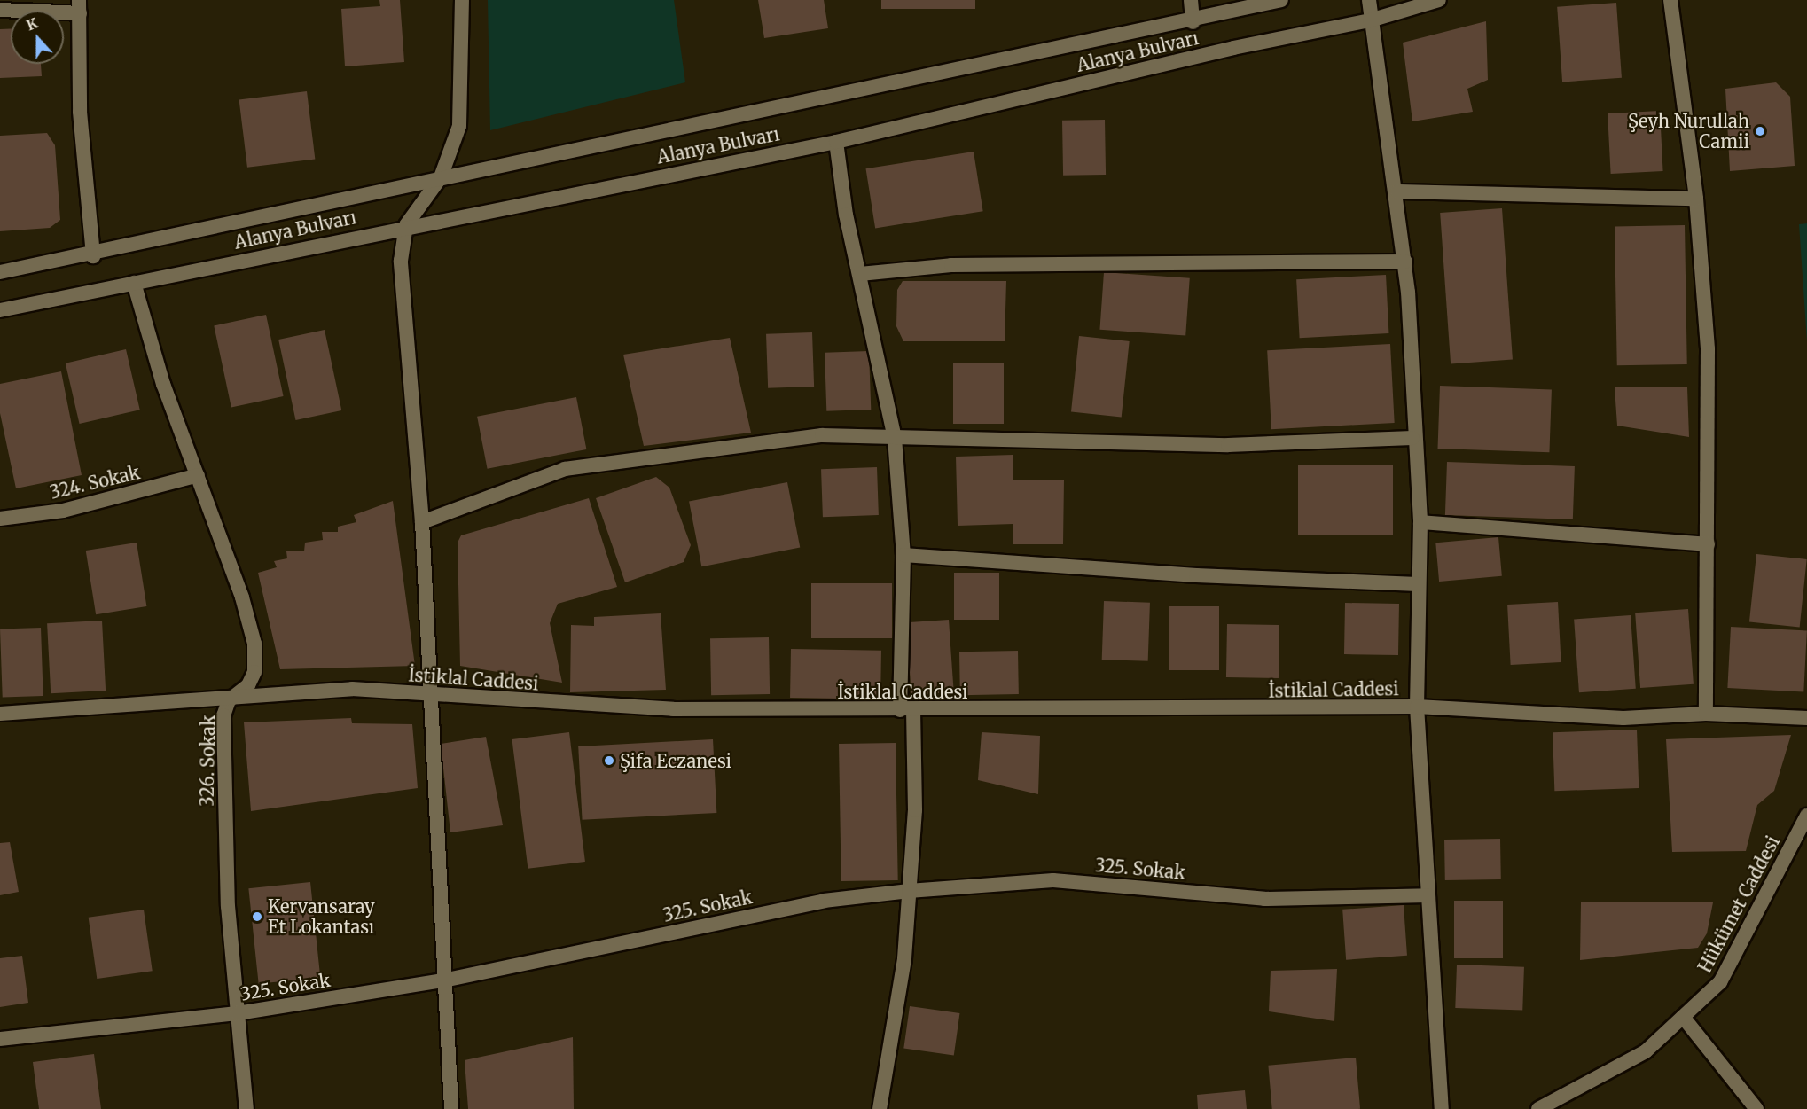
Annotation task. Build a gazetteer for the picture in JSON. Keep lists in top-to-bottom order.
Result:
{
  "streets": {
    "street": [
      "Alanya Bulvarı",
      "324. Sokak",
      "İstiklal Caddesi",
      "326. Sokak",
      "325. Sokak",
      "Hükümet Caddesi"
    ]
  },
  "crossings": [
    ["Alanya Bulvarı", "326. Sokak"],
    ["324. Sokak", "326. Sokak"],
    ["İstiklal Caddesi", "326. Sokak"],
    ["326. Sokak", "325. Sokak"]
  ],
  "places": ["Şeyh Nurullah Camii", "Şifa Eczanesi", "Kervansaray Et Lokantası"],
  "north": "top"
}
